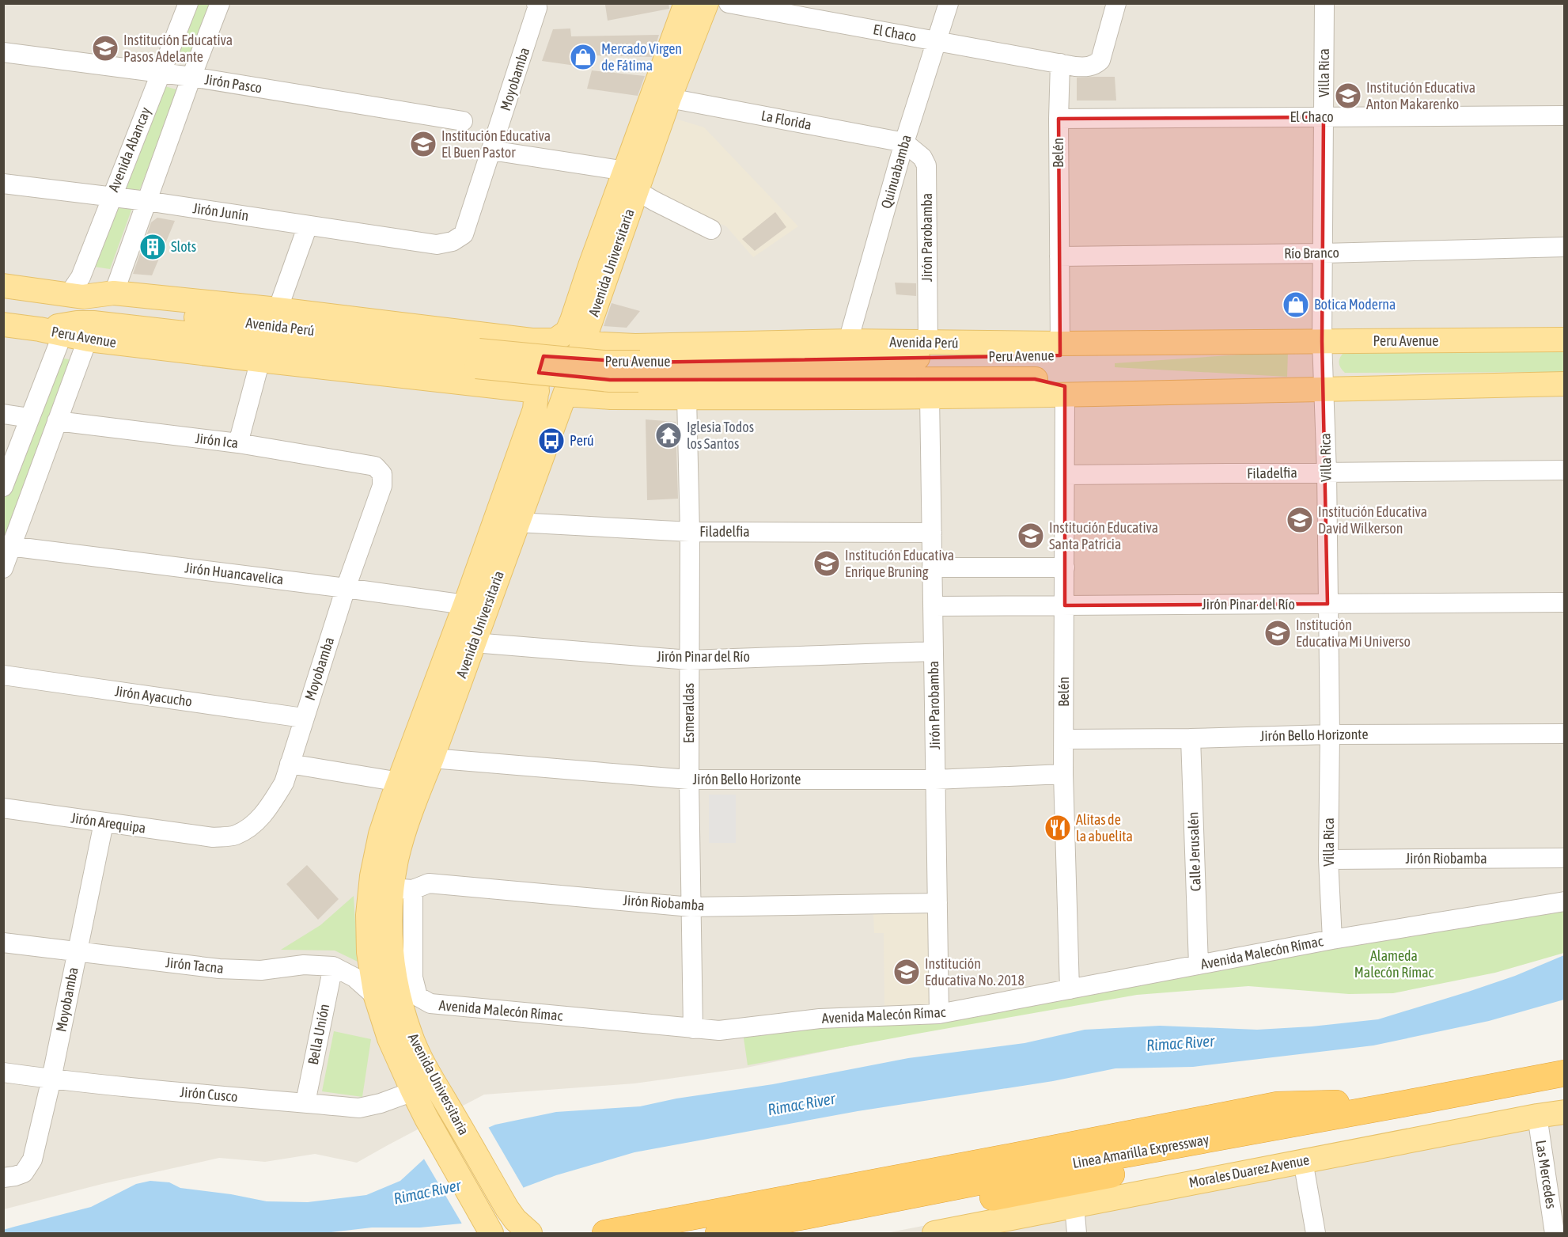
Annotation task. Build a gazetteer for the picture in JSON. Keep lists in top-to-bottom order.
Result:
{
  "streets": {
    "highway": ["Linea Amarilla Expressway"],
    "main road": [
      "Avenida Universitaria",
      "Avenida Perú",
      "Peru Avenue",
      "Morales Duarez Avenue"
    ],
    "street": [
      "El Chaco",
      "Villa Rica",
      "Moyobamba",
      "Jirón Pasco",
      "La Florida",
      "Avenida Abancay",
      "Belén",
      "Quinuabamba",
      "Jirón Junín",
      "Jirón Parobamba",
      "Río Branco",
      "Jirón Ica",
      "Filadelfia",
      "Jirón Huancavelica",
      "Jirón Pinar del Río",
      "Jirón Ayacucho",
      "Esmeraldas",
      "Jirón Bello Horizonte",
      "Jirón Arequipa",
      "Calle Jerusalén",
      "Jirón Riobamba",
      "Avenida Malecón Rímac",
      "Jirón Tacna",
      "Bella Unión",
      "Jirón Cusco",
      "Las Mercedes"
    ]
  },
  "crossings": [
    ["El Chaco", "Villa Rica"],
    ["El Chaco", "Belén"],
    ["El Chaco", "Quinuabamba"],
    ["Villa Rica", "Río Branco"],
    ["Villa Rica", "Peru Avenue"],
    ["Villa Rica", "Filadelfia"],
    ["Villa Rica", "Jirón Pinar del Río"],
    ["Villa Rica", "Jirón Bello Horizonte"],
    ["Villa Rica", "Jirón Riobamba"],
    ["Villa Rica", "Avenida Malecón Rímac"],
    ["Moyobamba", "Jirón Junín"],
    ["Moyobamba", "Jirón Ica"],
    ["Moyobamba", "Jirón Huancavelica"],
    ["Moyobamba", "Jirón Ayacucho"],
    ["Moyobamba", "Jirón Arequipa"],
    ["Moyobamba", "Jirón Tacna"],
    ["Moyobamba", "Jirón Cusco"],
    ["Jirón Pasco", "Avenida Abancay"],
    ["La Florida", "Quinuabamba"],
    ["La Florida", "Jirón Parobamba"],
    ["La Florida", "Avenida Universitaria"],
    ["Avenida Abancay", "Jirón Junín"],
    ["Avenida Abancay", "Avenida Perú"],
    ["Belén", "Río Branco"],
    ["Belén", "Avenida Perú"],
    ["Belén", "Filadelfia"],
    ["Belén", "Jirón Pinar del Río"],
    ["Belén", "Jirón Bello Horizonte"],
    ["Belén", "Avenida Malecón Rímac"],
    ["Quinuabamba", "Jirón Parobamba"],
    ["Quinuabamba", "Avenida Perú"],
    ["Jirón Parobamba", "Avenida Perú"],
    ["Jirón Parobamba", "Filadelfia"],
    ["Jirón Parobamba", "Jirón Pinar del Río"],
    ["Jirón Parobamba", "Jirón Bello Horizonte"],
    ["Jirón Parobamba", "Jirón Riobamba"],
    ["Jirón Parobamba", "Avenida Malecón Rímac"],
    ["Avenida Universitaria", "Avenida Perú"],
    ["Avenida Universitaria", "Peru Avenue"],
    ["Avenida Universitaria", "Filadelfia"],
    ["Avenida Universitaria", "Jirón Huancavelica"],
    ["Avenida Universitaria", "Jirón Pinar del Río"],
    ["Avenida Universitaria", "Jirón Bello Horizonte"],
    ["Avenida Universitaria", "Jirón Riobamba"],
    ["Avenida Universitaria", "Avenida Malecón Rímac"],
    ["Avenida Universitaria", "Jirón Tacna"],
    ["Avenida Universitaria", "Jirón Cusco"],
    ["Avenida Perú", "Peru Avenue"],
    ["Filadelfia", "Esmeraldas"],
    ["Jirón Pinar del Río", "Esmeraldas"],
    ["Esmeraldas", "Jirón Bello Horizonte"],
    ["Esmeraldas", "Jirón Riobamba"],
    ["Esmeraldas", "Avenida Malecón Rímac"],
    ["Jirón Bello Horizonte", "Calle Jerusalén"],
    ["Calle Jerusalén", "Avenida Malecón Rímac"],
    ["Jirón Riobamba", "Avenida Malecón Rímac"],
    ["Jirón Tacna", "Bella Unión"],
    ["Bella Unión", "Jirón Cusco"],
    ["Morales Duarez Avenue", "Las Mercedes"]
  ],
  "water": ["Rimac River"],
  "parks": ["Alameda Malecón Rímac"],
  "places": {
    "school or university": [
      "Institución Educativa Pasos Adelante",
      "Institución Educativa Anton Makarenko",
      "Institución Educativa El Buen Pastor",
      "Institución Educativa David Wilkerson",
      "Institución Educativa Santa Patricia",
      "Institución Educativa Enrique Bruning",
      "Institución Educativa Mi Universo",
      "Institución Educativa No. 2018"
    ],
    "shop": ["Mercado Virgen de Fátima", "Botica Moderna"],
    "building": ["Slots"],
    "temple": ["Iglesia Todos los Santos"],
    "bus stop": ["Perú"],
    "restaurant": ["Alitas de la abuelita"]
  }
}
